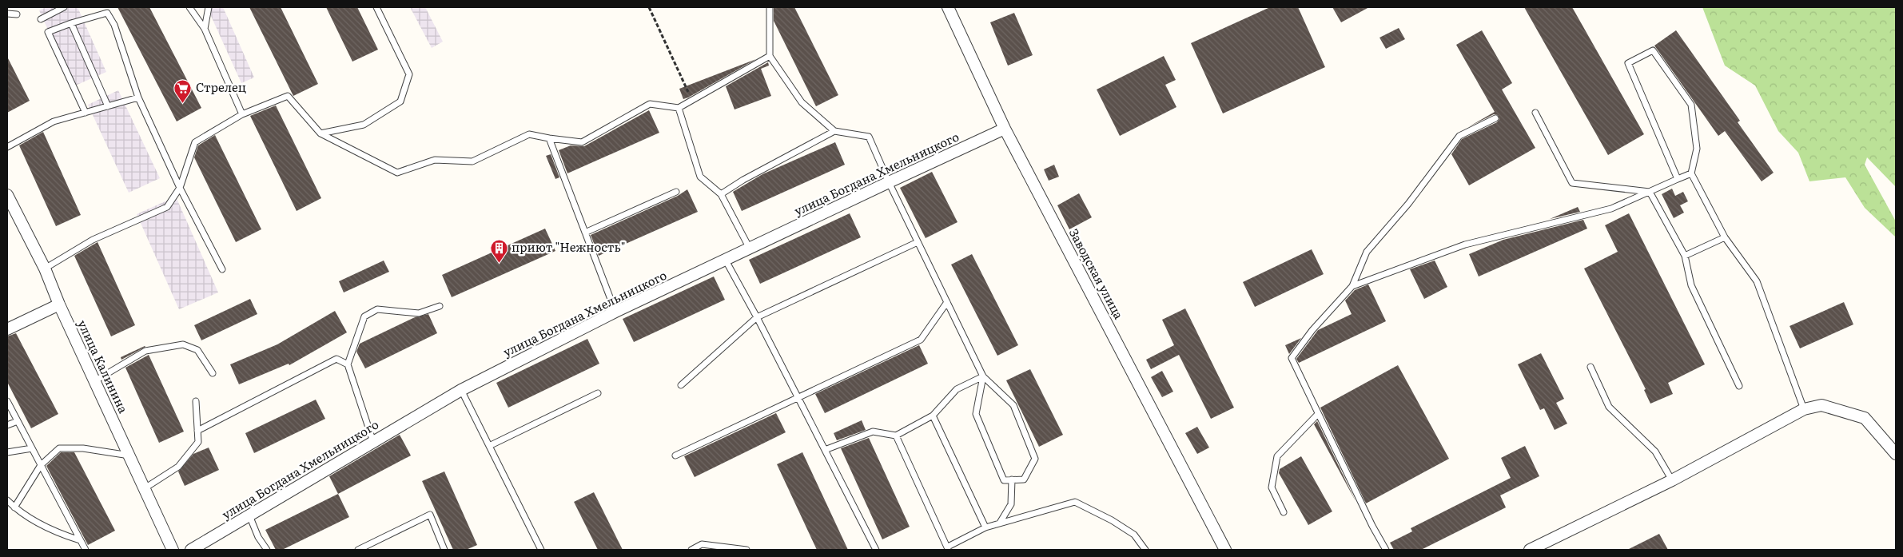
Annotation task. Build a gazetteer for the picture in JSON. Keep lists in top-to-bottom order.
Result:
{
  "streets": {
    "street": ["улица Богдана Хмельницкого", "Заводская улица", "улица Калинина"]
  },
  "crossings": [
    ["улица Богдана Хмельницкого", "Заводская улица"]
  ],
  "places": {
    "supermarket": ["Стрелец"],
    "building": ["приют \"Нежность\""]
  }
}
